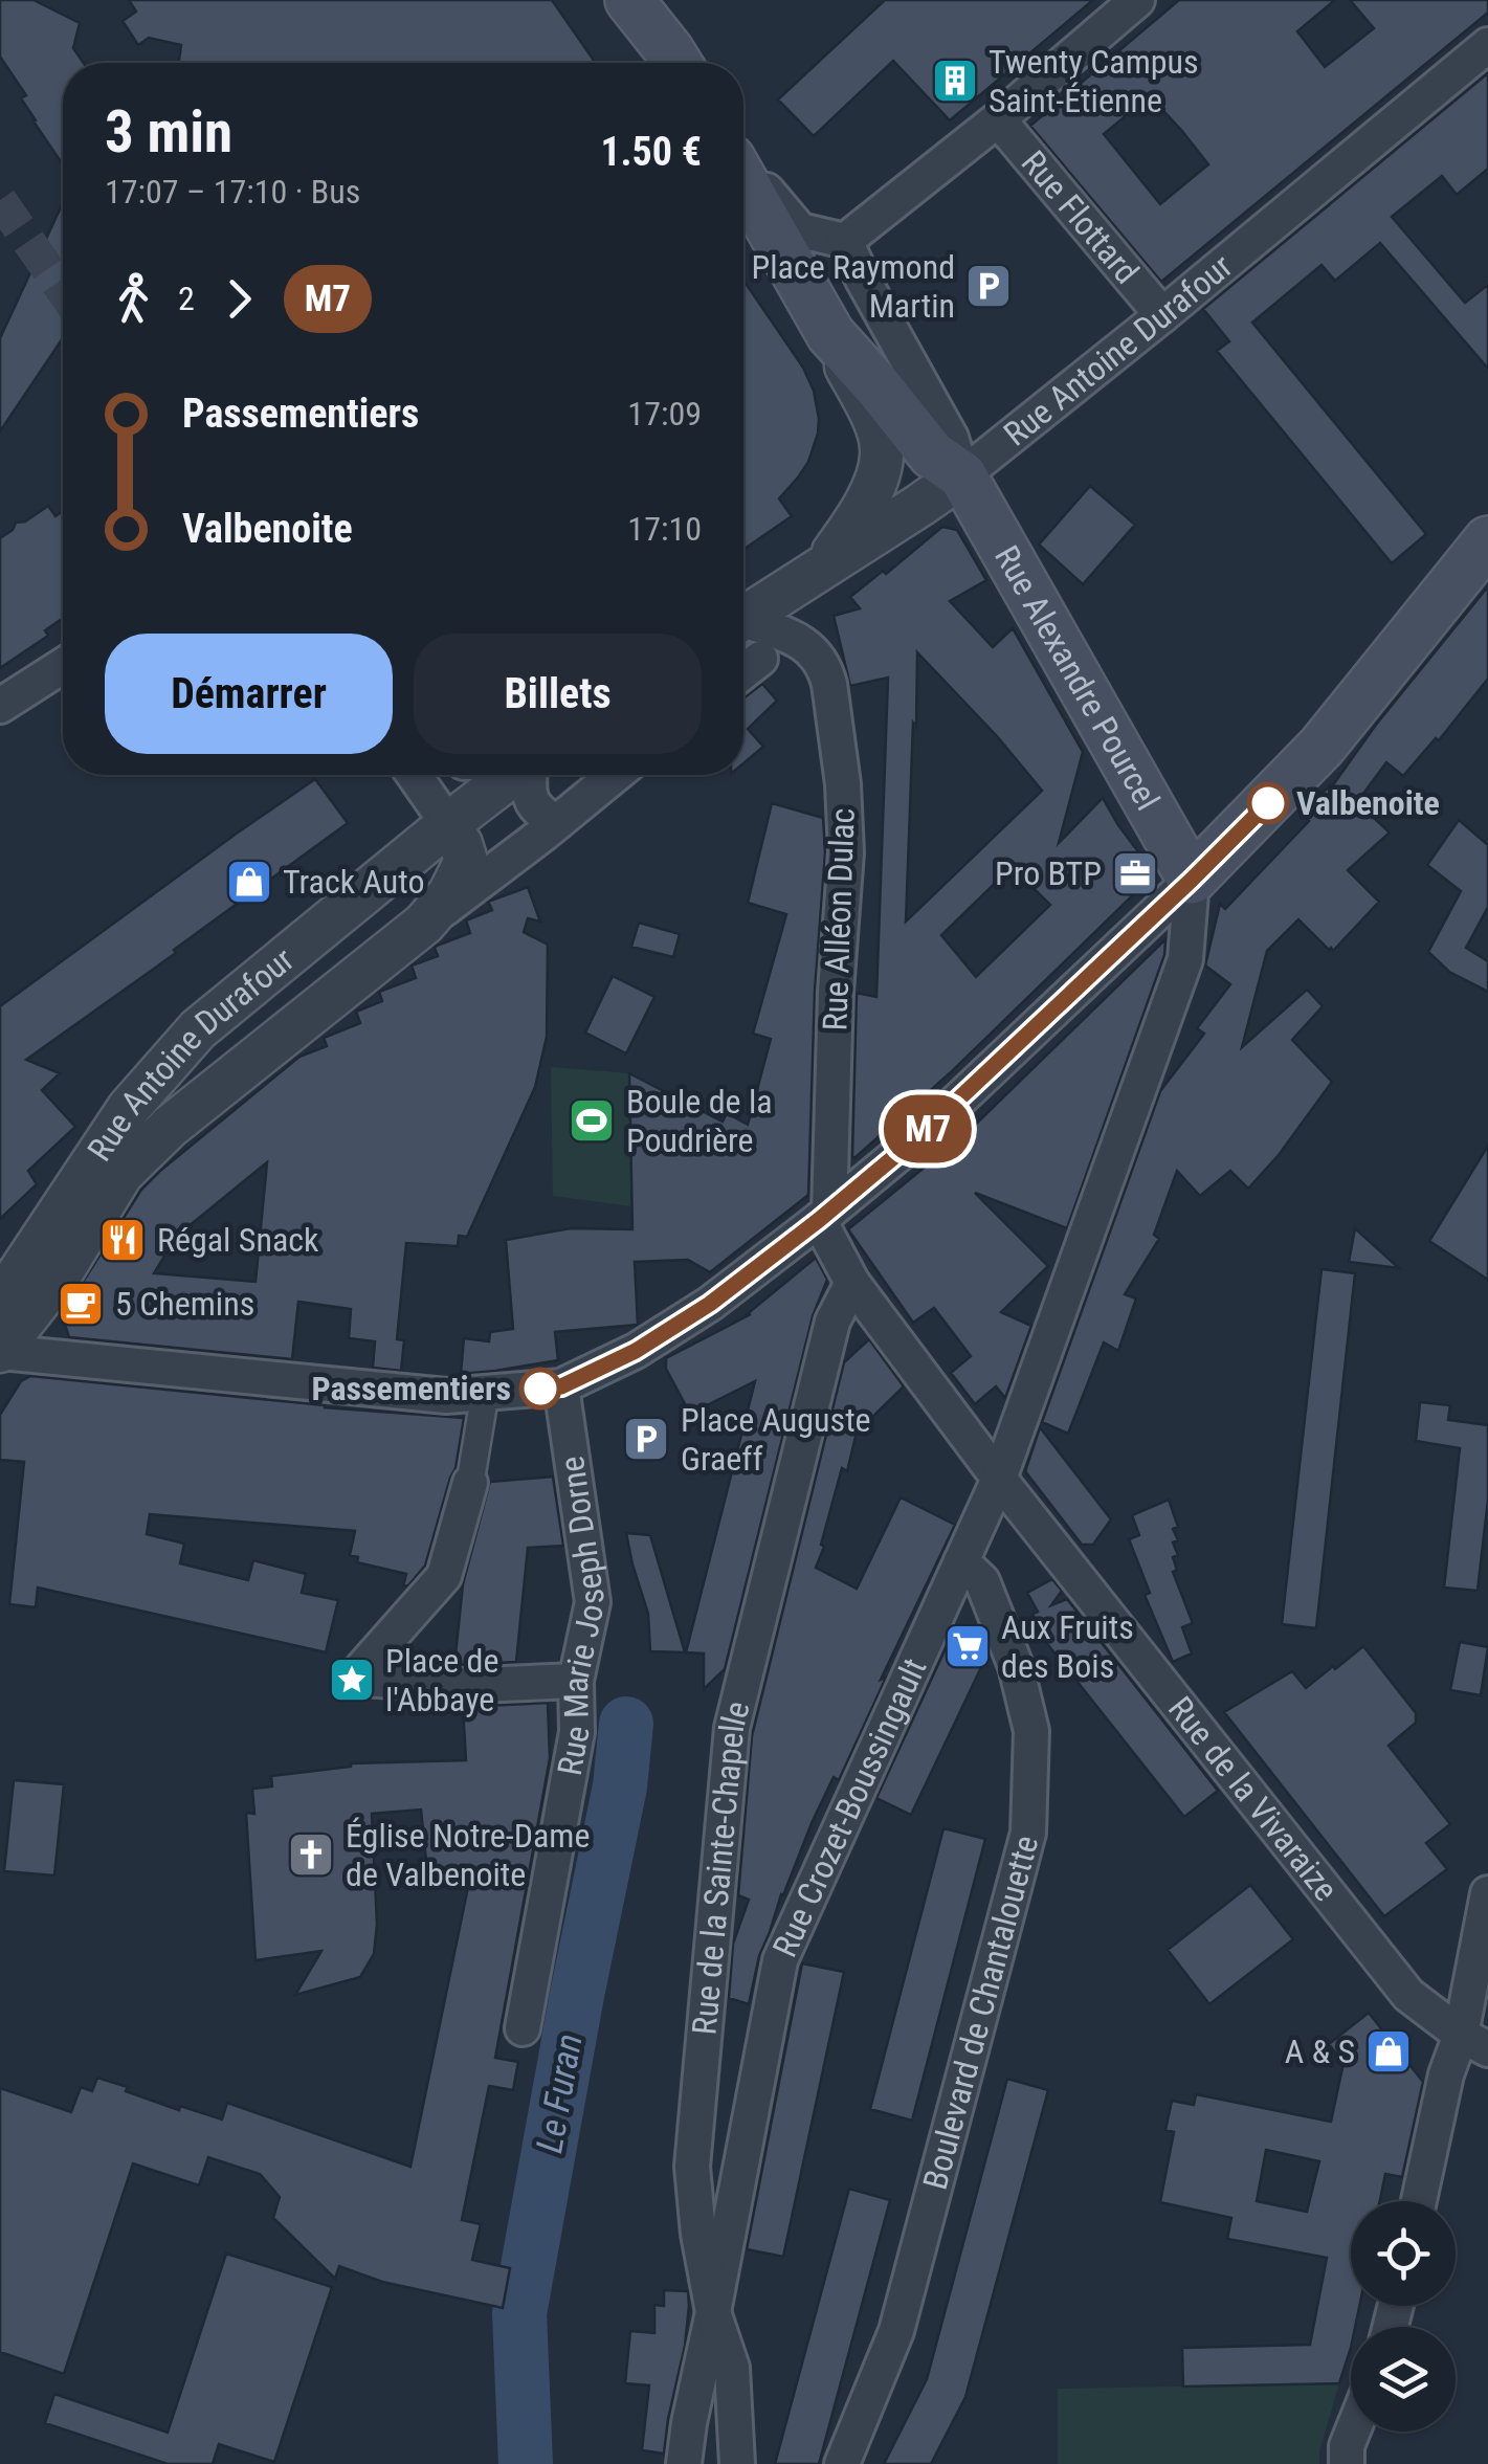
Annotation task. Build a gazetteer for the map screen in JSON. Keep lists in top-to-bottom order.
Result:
{
  "streets": {
    "main road": ["Rue Alexandre Pourcel"],
    "street": [
      "Rue Flottard",
      "Rue Antoine Durafour",
      "Rue Alléon Dulac",
      "Rue Marie Joseph Dorne",
      "Rue de la Vivaraize",
      "Rue Crozet-Boussingault",
      "Rue de la Sainte-Chapelle",
      "Boulevard de Chantalouette"
    ]
  },
  "crossings": [
    ["Rue Flottard", "Rue Antoine Durafour"],
    ["Rue Antoine Durafour", "Rue Alexandre Pourcel"],
    ["Rue Alexandre Pourcel", "Rue Crozet-Boussingault"],
    ["Rue Alléon Dulac", "Rue de la Vivaraize"],
    ["Rue de la Vivaraize", "Rue Crozet-Boussingault"],
    ["Rue de la Vivaraize", "Rue de la Sainte-Chapelle"],
    ["Rue Crozet-Boussingault", "Rue de la Sainte-Chapelle"],
    ["Rue Crozet-Boussingault", "Boulevard de Chantalouette"]
  ],
  "water": ["Le Furan"],
  "places": {
    "building": ["Twenty Campus Saint-Étienne"],
    "parking": ["Place Raymond Martin", "Place Auguste Graeff"],
    "other": ["Valbenoite", "Passementiers"],
    "office": ["Pro BTP"],
    "shop": ["Track Auto", "A & S"],
    "sports": ["Boule de la Poudrière"],
    "restaurant": ["Régal Snack"],
    "cafe": ["5 Chemins"],
    "supermarket": ["Aux Fruits des Bois"],
    "place": ["Place de l'Abbaye"],
    "church": ["Église Notre-Dame de Valbenoite"]
  },
  "lines": ["bus line M7"],
  "page": {
    "on_map": "M7",
    "heading": ["3 min", "17:07 – 17:10 · Bus", "1.50 €"],
    "legs": ["2", "M7"],
    "list": [
      {
        "name": "Passementiers",
        "value": "17:09"
      },
      {
        "name": "Valbenoite",
        "value": "17:10"
      }
    ],
    "buttons": ["Démarrer", "Billets"]
  }
}
